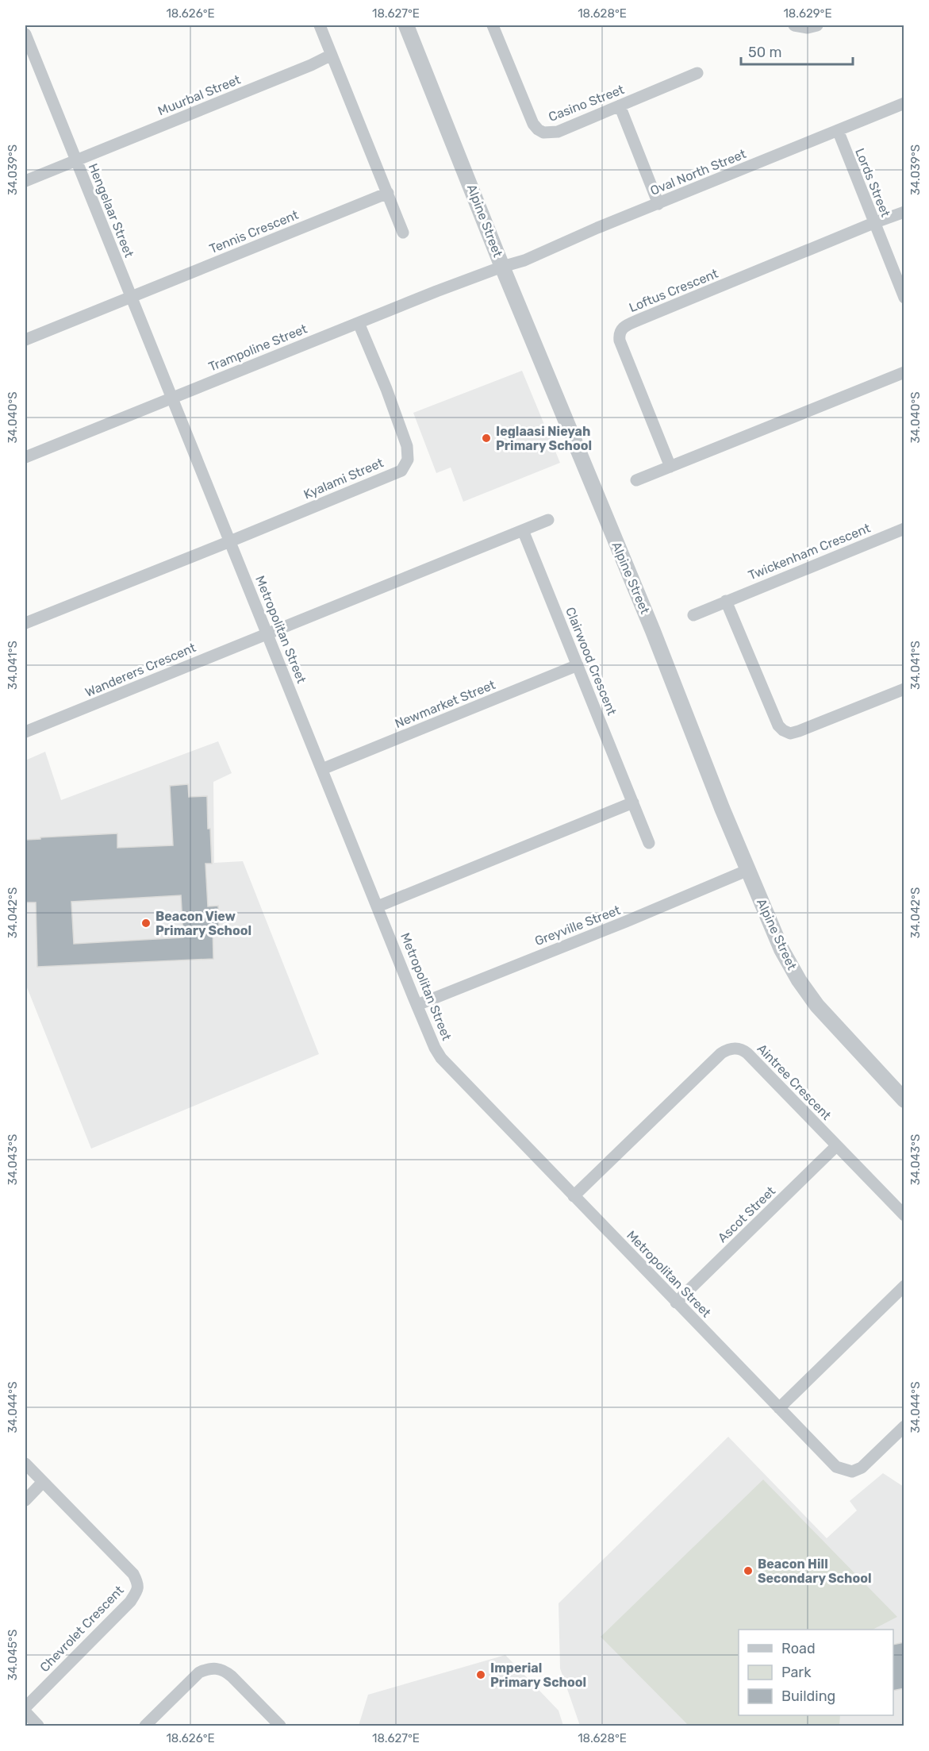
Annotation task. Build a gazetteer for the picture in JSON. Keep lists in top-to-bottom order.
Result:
{
  "streets": {
    "street": [
      "Muurbal Street",
      "Casino Street",
      "Oval North Street",
      "Lords Street",
      "Hengelaar Street",
      "Alpine Street",
      "Tennis Crescent",
      "Loftus Crescent",
      "Trampoline Street",
      "Kyalami Street",
      "Twickenham Crescent",
      "Metropolitan Street",
      "Clairwood Crescent",
      "Wanderers Crescent",
      "Newmarket Street",
      "Greyville Street",
      "Aintree Crescent",
      "Ascot Street",
      "Chevrolet Crescent"
    ]
  },
  "crossings": [
    ["Muurbal Street", "Hengelaar Street"],
    ["Oval North Street", "Lords Street"],
    ["Oval North Street", "Alpine Street"],
    ["Oval North Street", "Trampoline Street"],
    ["Lords Street", "Loftus Crescent"],
    ["Hengelaar Street", "Tennis Crescent"],
    ["Hengelaar Street", "Trampoline Street"],
    ["Hengelaar Street", "Metropolitan Street"],
    ["Alpine Street", "Trampoline Street"],
    ["Alpine Street", "Greyville Street"],
    ["Trampoline Street", "Kyalami Street"],
    ["Trampoline Street", "Metropolitan Street"],
    ["Kyalami Street", "Metropolitan Street"],
    ["Metropolitan Street", "Wanderers Crescent"],
    ["Metropolitan Street", "Newmarket Street"],
    ["Metropolitan Street", "Greyville Street"],
    ["Metropolitan Street", "Aintree Crescent"],
    ["Metropolitan Street", "Ascot Street"],
    ["Clairwood Crescent", "Newmarket Street"],
    ["Aintree Crescent", "Ascot Street"]
  ],
  "places": [
    "Ieglaasi Nieyah Primary School",
    "Beacon View Primary School",
    "Beacon Hill Secondary School",
    "Imperial Primary School"
  ],
  "legend": ["Road", "Park", "Building"],
  "scale_bar": "50 m",
  "coordinates": [
    "18.626°E",
    "18.627°E",
    "18.628°E",
    "18.629°E",
    "34.039°S",
    "34.040°S",
    "34.041°S",
    "34.042°S",
    "34.043°S",
    "34.044°S",
    "34.045°S"
  ]
}
